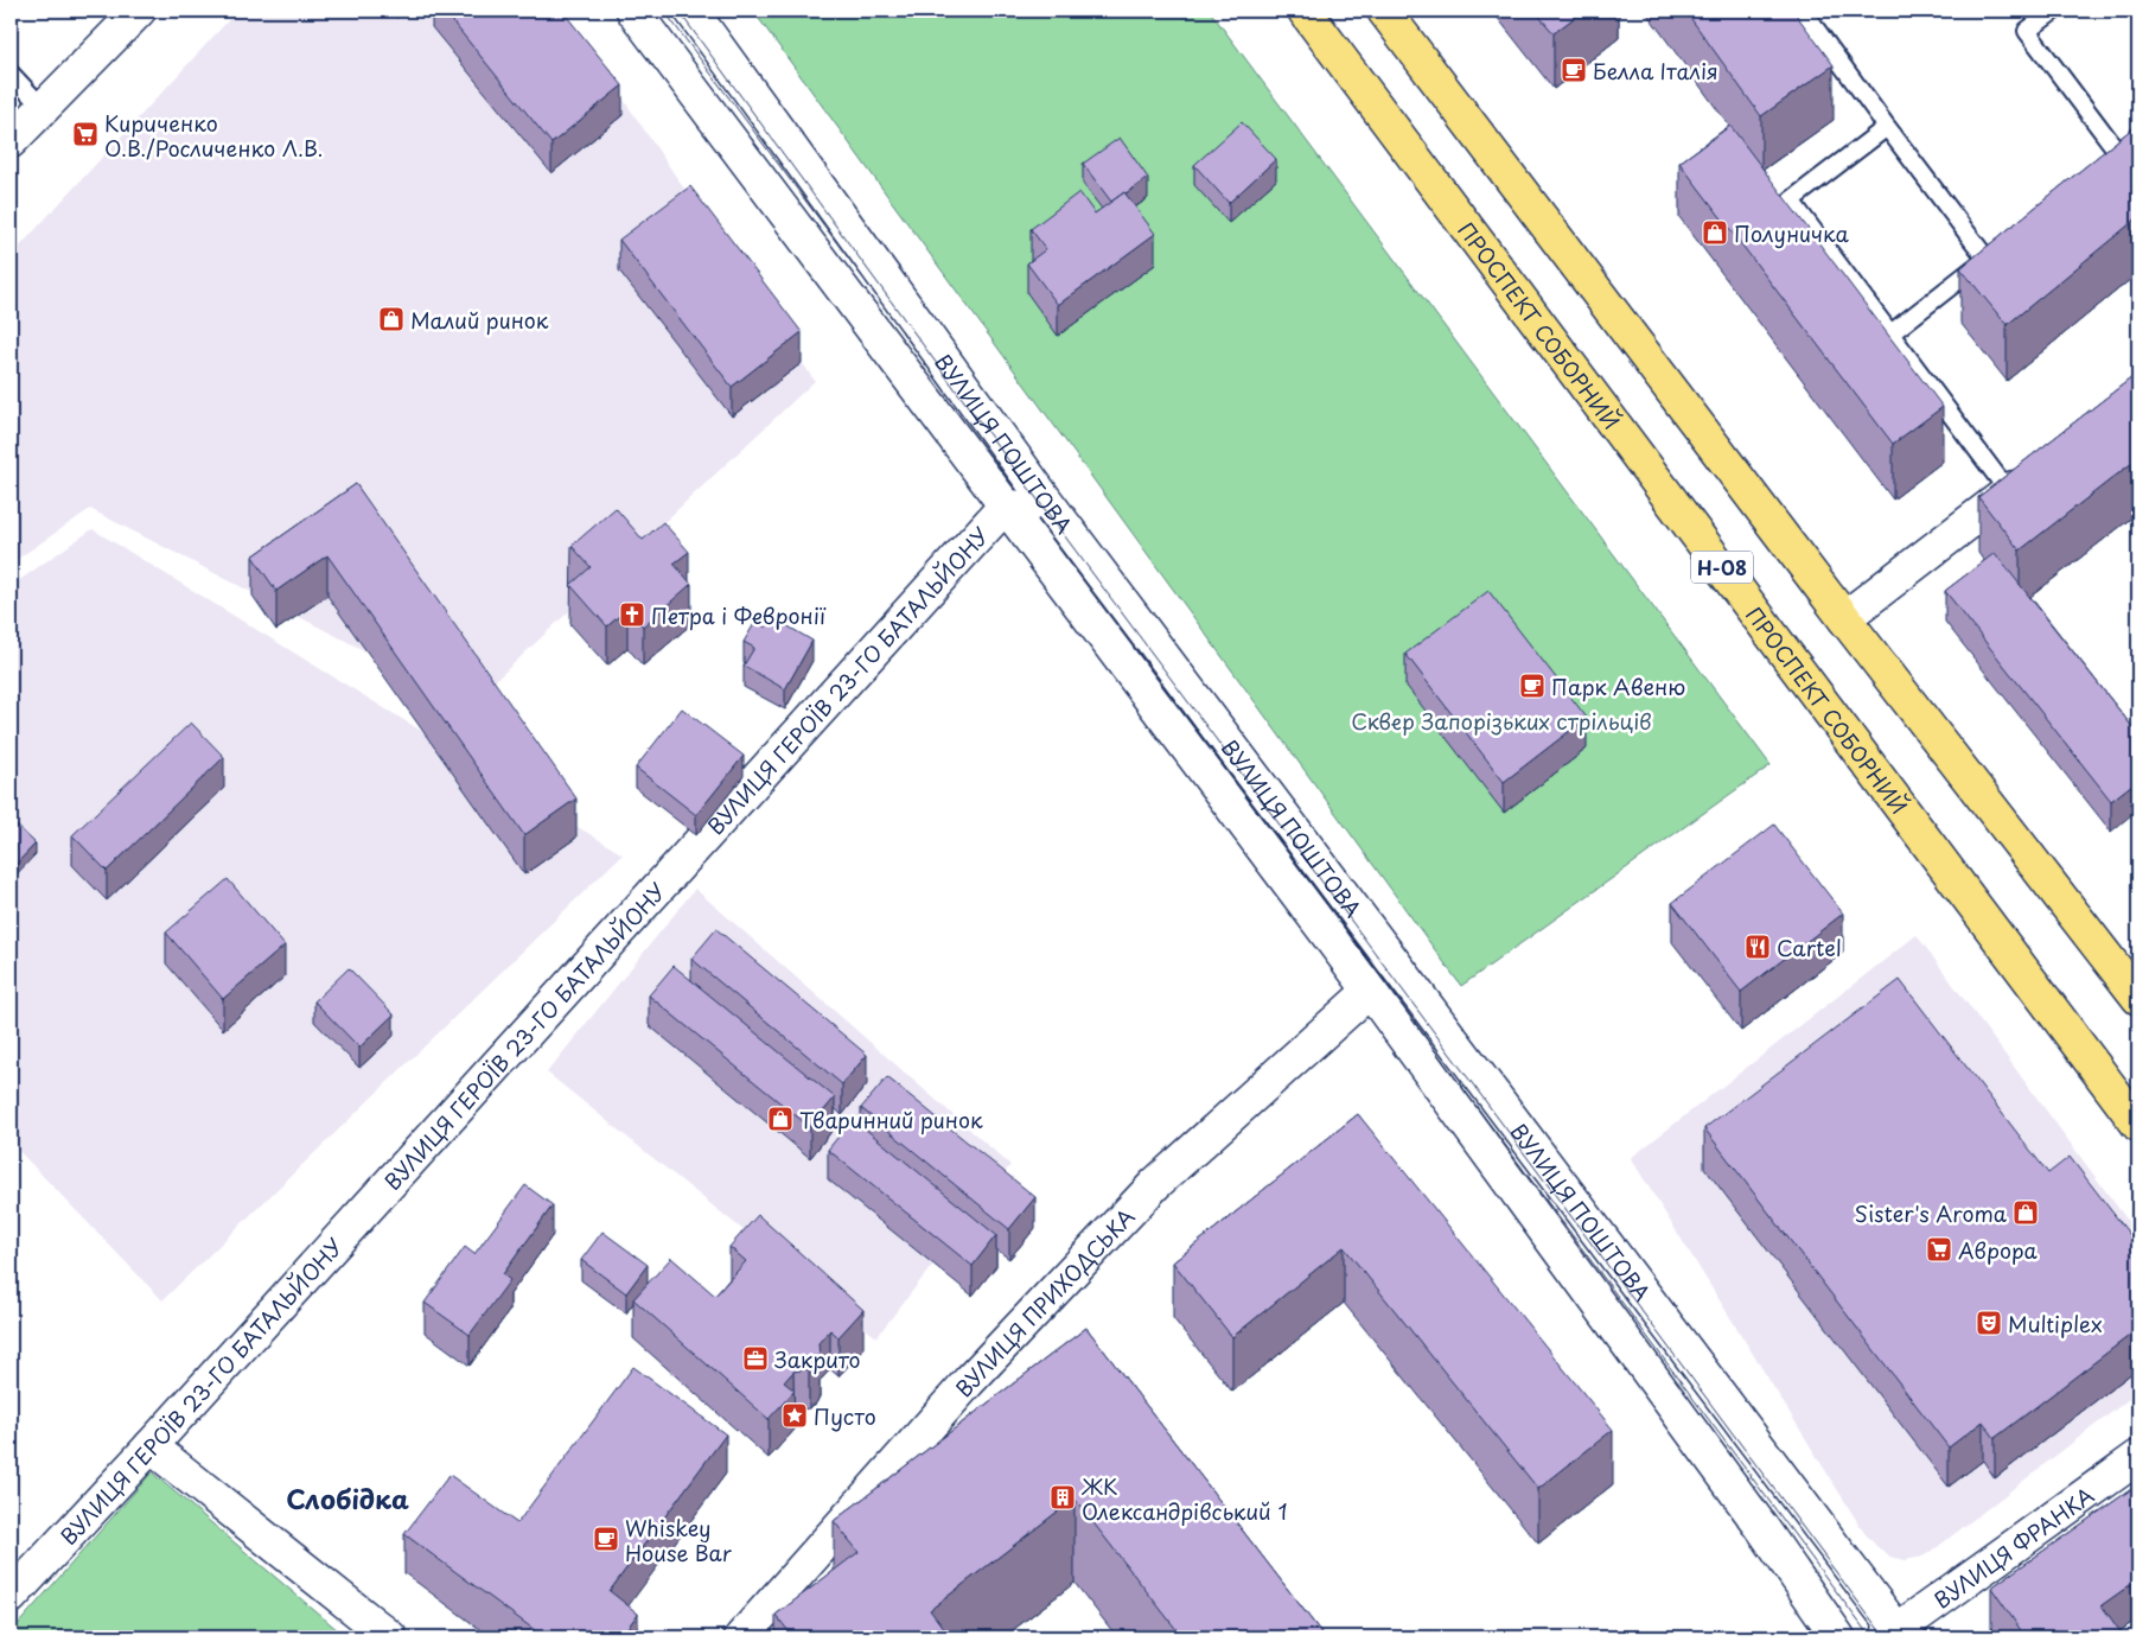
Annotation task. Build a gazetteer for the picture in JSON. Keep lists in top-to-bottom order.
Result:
{
  "streets": {
    "main road": ["ПРОСПЕКТ СОБОРНИЙ", "Н-08"],
    "street": [
      "ВУЛИЦЯ ПОШТОВА",
      "ВУЛИЦЯ ГЕРОЇВ 23-ГО БАТАЛЬЙОНУ",
      "ВУЛИЦЯ ПРИХОДСЬКА",
      "ВУЛИЦЯ ФРАНКА"
    ]
  },
  "crossings": [
    ["ВУЛИЦЯ ПОШТОВА", "ВУЛИЦЯ ГЕРОЇВ 23-ГО БАТАЛЬЙОНУ"],
    ["ВУЛИЦЯ ПОШТОВА", "ВУЛИЦЯ ПРИХОДСЬКА"],
    ["ВУЛИЦЯ ПОШТОВА", "ВУЛИЦЯ ФРАНКА"]
  ],
  "districts": ["Слобідка"],
  "parks": ["Сквер Запорізьких стрільців"],
  "places": {
    "cafe": ["Белла Італія", "Парк Авеню", "Whiskey House Bar"],
    "supermarket": ["Кириченко О.В./Росличенко Л.В.", "Аврора"],
    "shop": [
      "Полуничка",
      "Малий ринок",
      "Тваринний ринок",
      "Sister's Aroma"
    ],
    "church": ["Петра і Февронії"],
    "restaurant": ["Cartel"],
    "theatre": ["Multiplex"],
    "office": ["Закрито"],
    "place": ["Пусто"],
    "building": ["ЖК Олександрівський 1"]
  }
}
